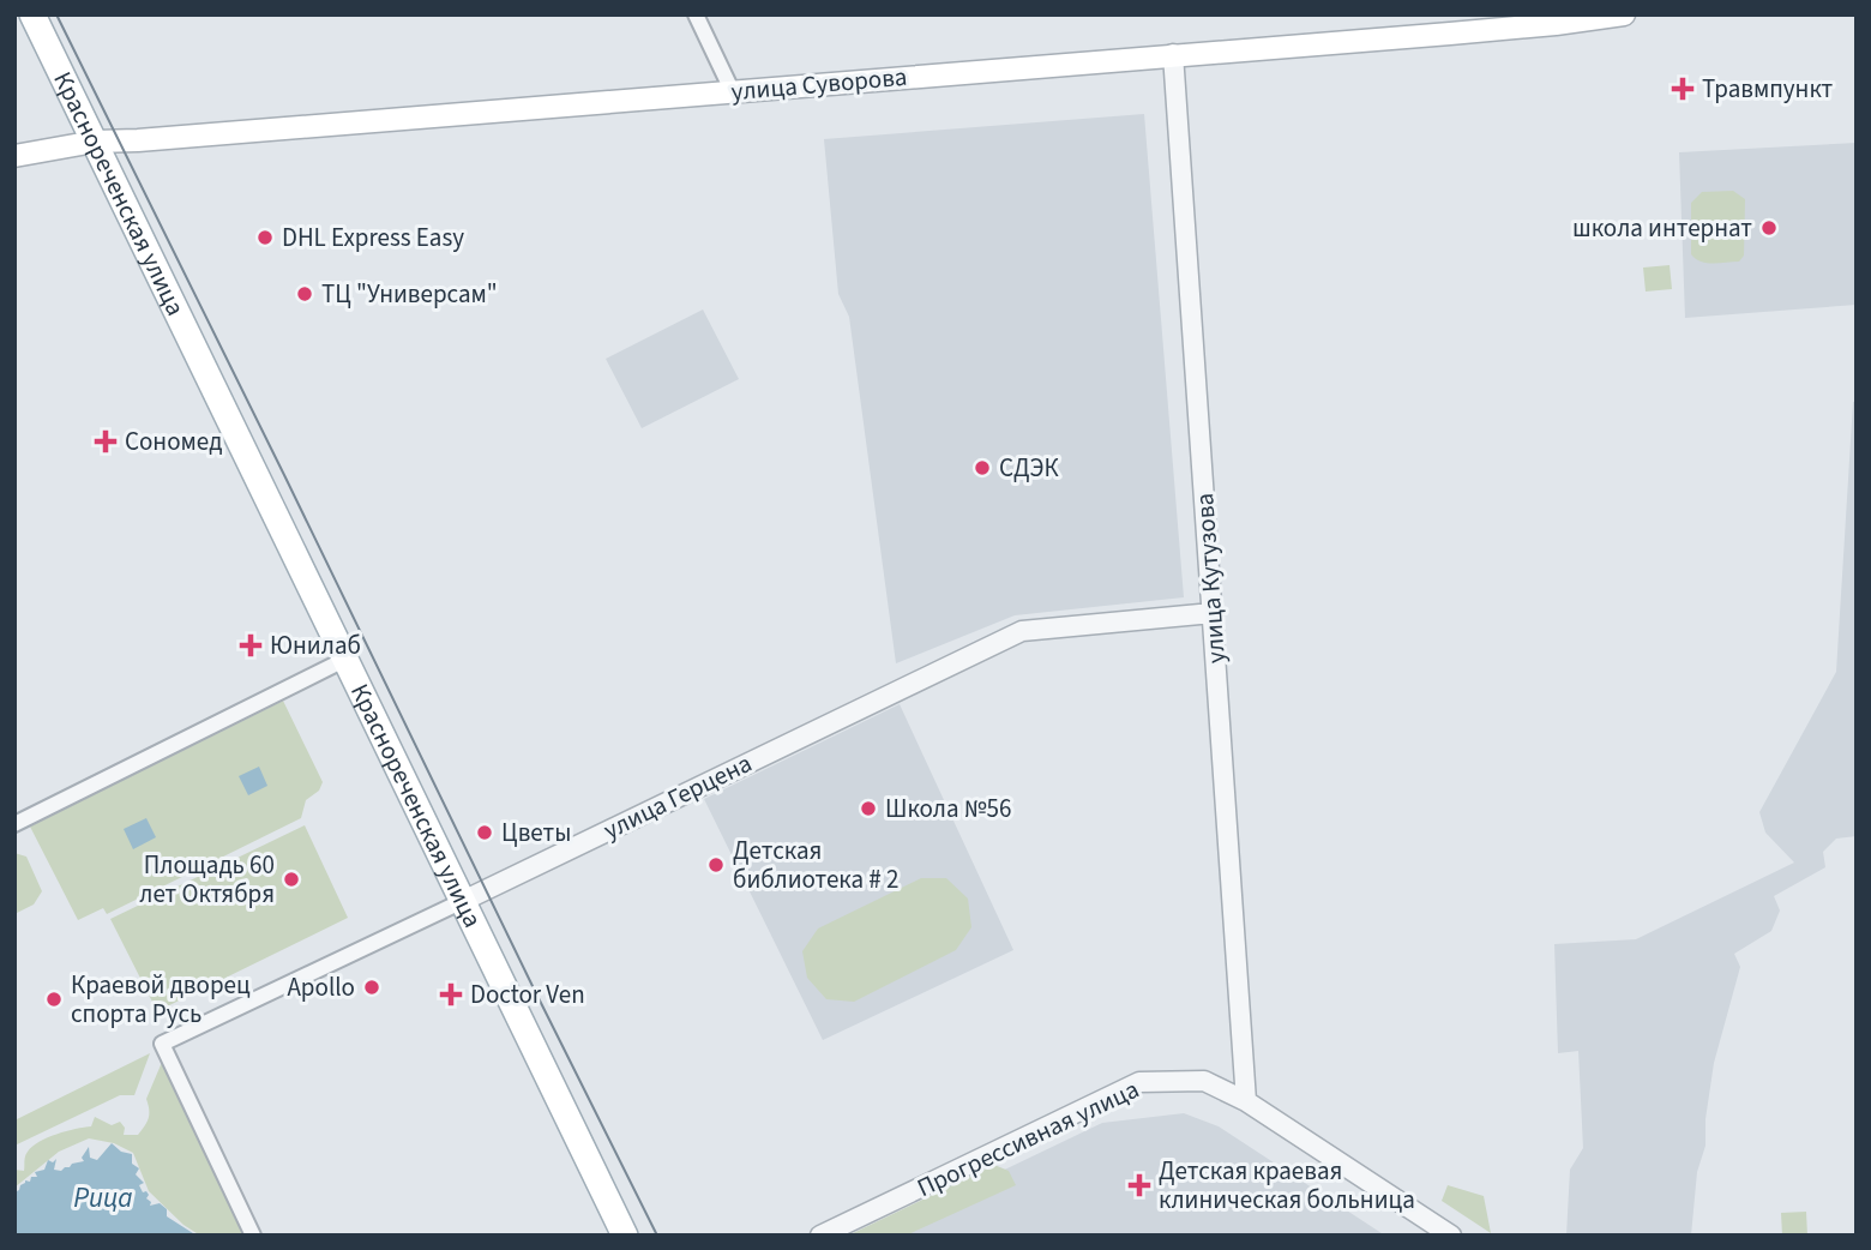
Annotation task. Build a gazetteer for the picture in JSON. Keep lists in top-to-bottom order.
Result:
{
  "streets": {
    "main road": ["улица Суворова", "Краснореченская улица"],
    "street": ["улица Кутузова", "улица Герцена", "Прогрессивная улица"]
  },
  "crossings": [
    ["улица Суворова", "Краснореченская улица"],
    ["улица Суворова", "улица Кутузова"],
    ["Краснореченская улица", "улица Герцена"],
    ["улица Кутузова", "улица Герцена"],
    ["улица Кутузова", "Прогрессивная улица"]
  ],
  "water": ["Рица"],
  "places": {
    "health": [
      "Травмпункт",
      "Сономед",
      "Юнилаб",
      "Doctor Ven",
      "Детская краевая клиническая больница"
    ],
    "other": [
      "школа интернат",
      "DHL Express Easy",
      "ТЦ \"Универсам\"",
      "СДЭК",
      "Школа №56",
      "Цветы",
      "Детская библиотека # 2",
      "Площадь 60 лет Октября",
      "Apollo",
      "Краевой дворец спорта Русь"
    ]
  }
}
